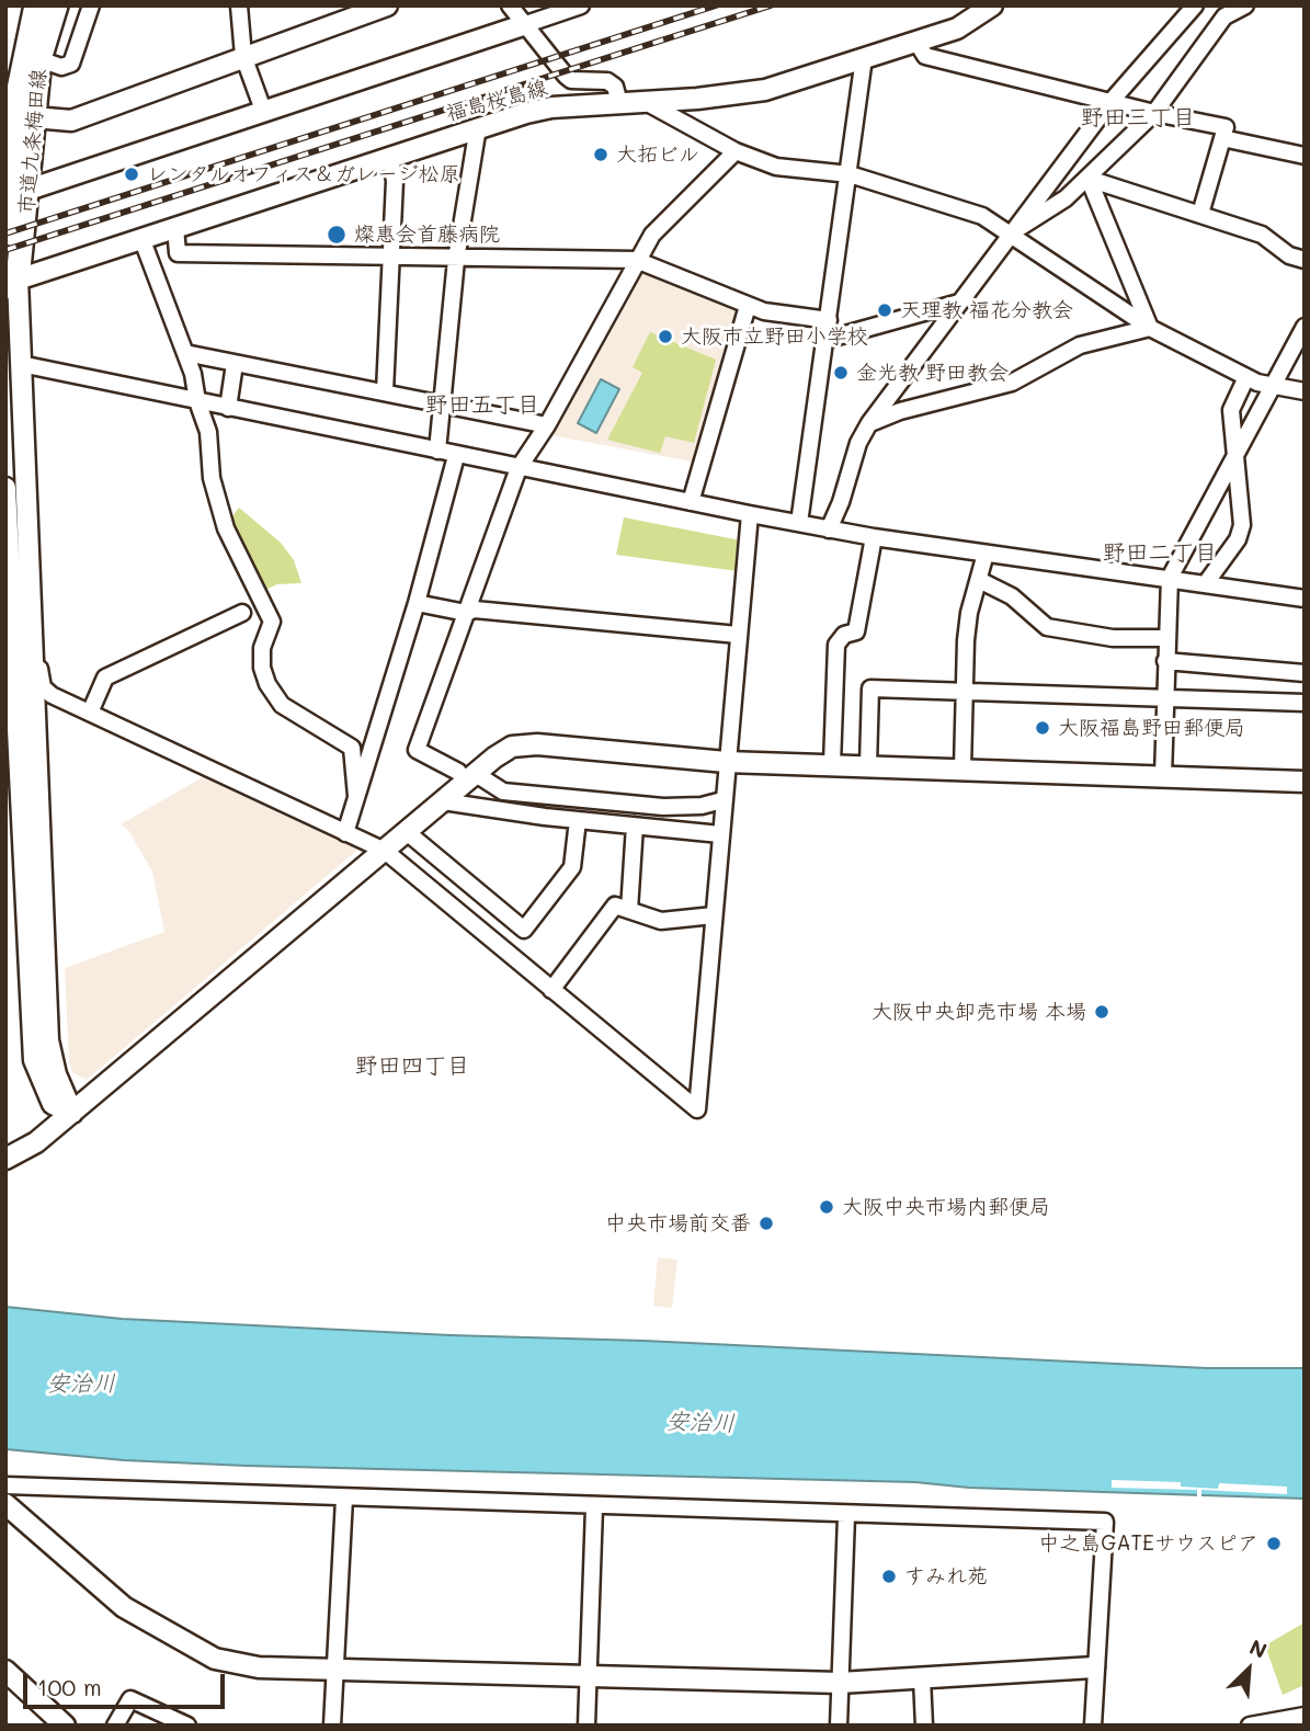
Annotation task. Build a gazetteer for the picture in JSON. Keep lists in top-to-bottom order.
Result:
{
  "streets": {
    "main road": ["市道九条梅田線"],
    "street": ["福島桜島線"]
  },
  "crossings": [
    ["福島桜島線", "市道九条梅田線"]
  ],
  "districts": [
    "野田三丁目",
    "野田五丁目",
    "野田二丁目",
    "野田四丁目"
  ],
  "water": ["安治川"],
  "places": [
    "大拓ビル",
    "レンタルオフィス＆ガレージ松原",
    "燦惠会首藤病院",
    "天理教 福花分教会",
    "大阪市立野田小学校",
    "金光教 野田教会",
    "大阪福島野田郵便局",
    "大阪中央卸売市場 本場",
    "大阪中央市場内郵便局",
    "中央市場前交番",
    "中之島GATEサウスピア",
    "すみれ苑"
  ],
  "scale_bar": "100 m",
  "north": "top right"
}
